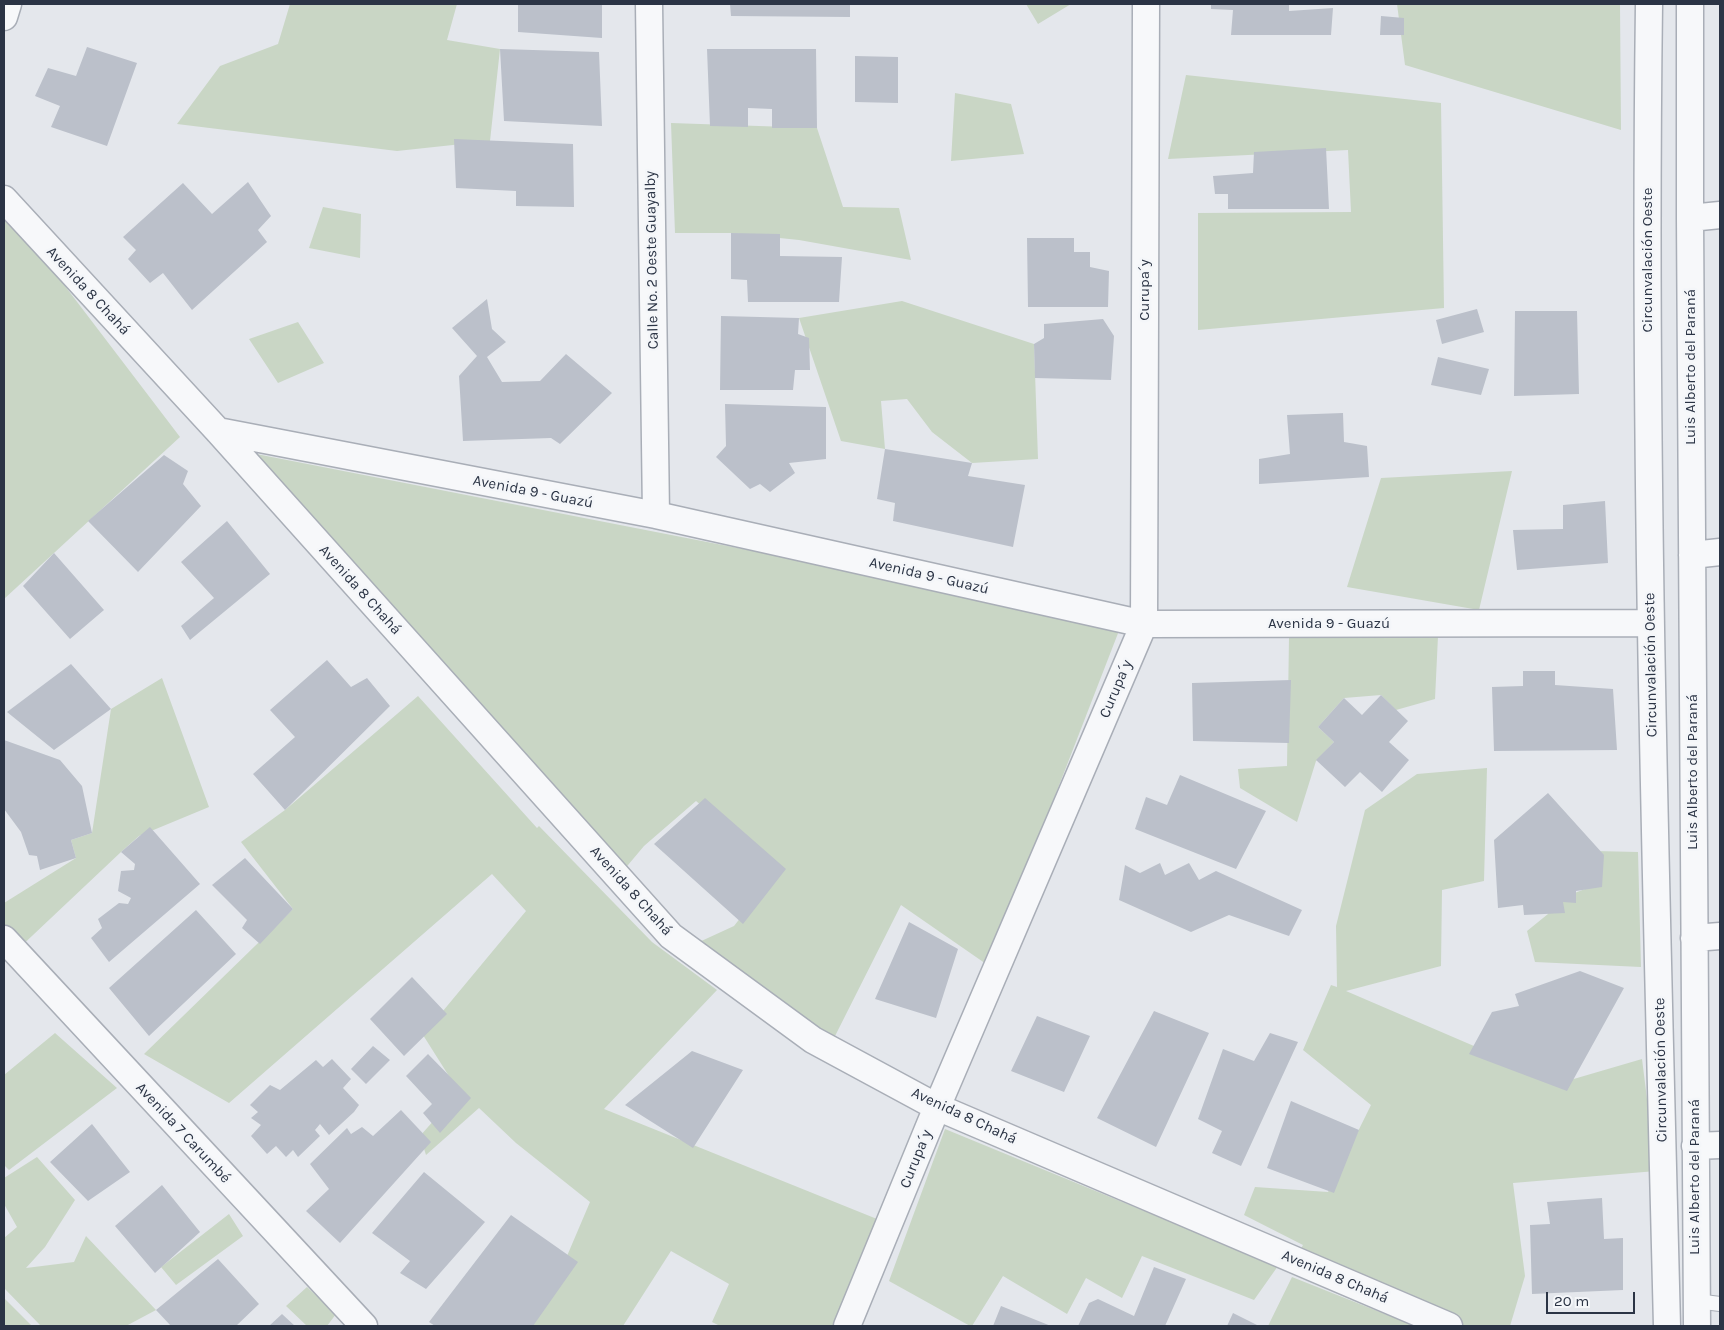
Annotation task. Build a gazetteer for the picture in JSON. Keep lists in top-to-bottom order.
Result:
{
  "streets": {
    "street": [
      "Calle No. 2 Oeste Guayalby",
      "Circunvalación Oeste",
      "Curupa´y",
      "Avenida 8 Chahá",
      "Luis Alberto del Paraná",
      "Avenida 9 - Guazú",
      "Avenida 7 Carumbé"
    ]
  },
  "crossings": [
    ["Calle No. 2 Oeste Guayalby", "Avenida 9 - Guazú"],
    ["Circunvalación Oeste", "Avenida 9 - Guazú"],
    ["Curupa´y", "Avenida 8 Chahá"],
    ["Curupa´y", "Avenida 9 - Guazú"],
    ["Avenida 8 Chahá", "Avenida 9 - Guazú"]
  ],
  "scale_bar": "20 m"
}
